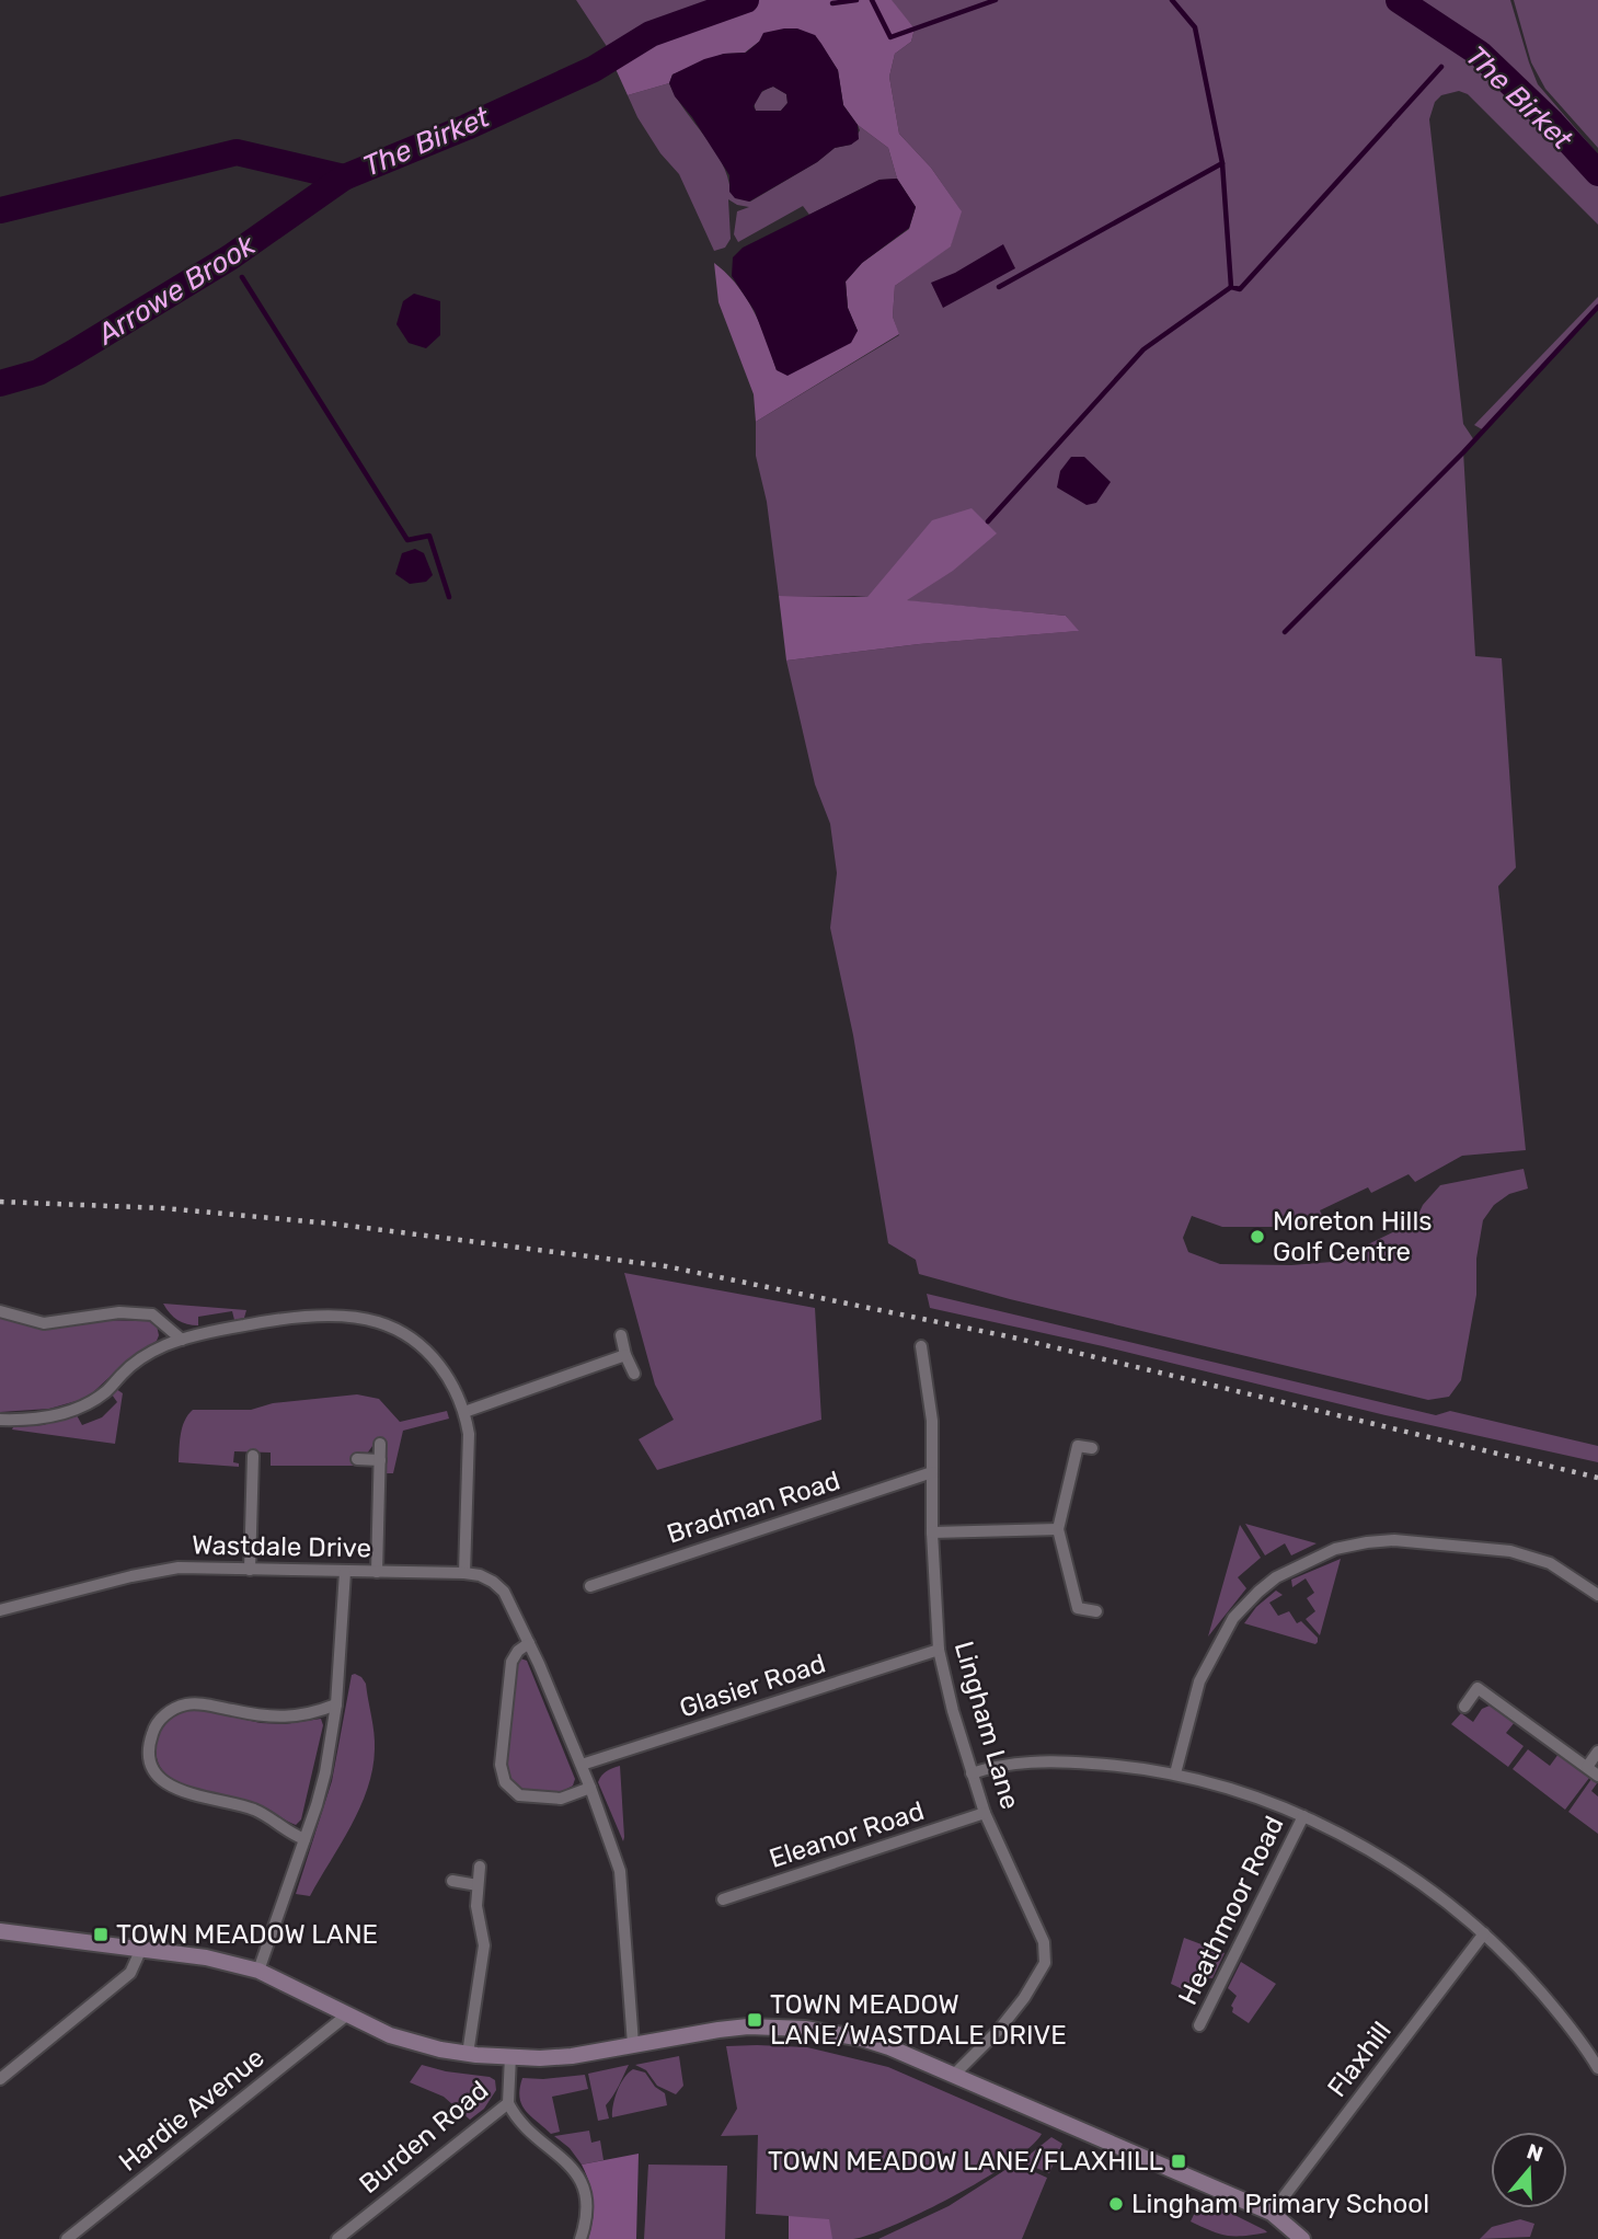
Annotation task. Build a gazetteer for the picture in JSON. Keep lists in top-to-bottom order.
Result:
{
  "streets": {
    "street": [
      "Bradman Road",
      "Wastdale Drive",
      "Glasier Road",
      "Lingham Lane",
      "Eleanor Road",
      "Heathmoor Road",
      "Flaxhill",
      "Hardie Avenue",
      "Burden Road"
    ]
  },
  "crossings": [
    ["Bradman Road", "Lingham Lane"],
    ["Wastdale Drive", "Glasier Road"],
    ["Glasier Road", "Lingham Lane"],
    ["Lingham Lane", "Eleanor Road"]
  ],
  "water": ["The Birket", "Arrowe Brook"],
  "places": {
    "other": ["Moreton Hills Golf Centre", "Lingham Primary School"],
    "transit": ["TOWN MEADOW LANE", "TOWN MEADOW LANE/WASTDALE DRIVE", "TOWN MEADOW LANE/FLAXHILL"]
  },
  "north": "top"
}
